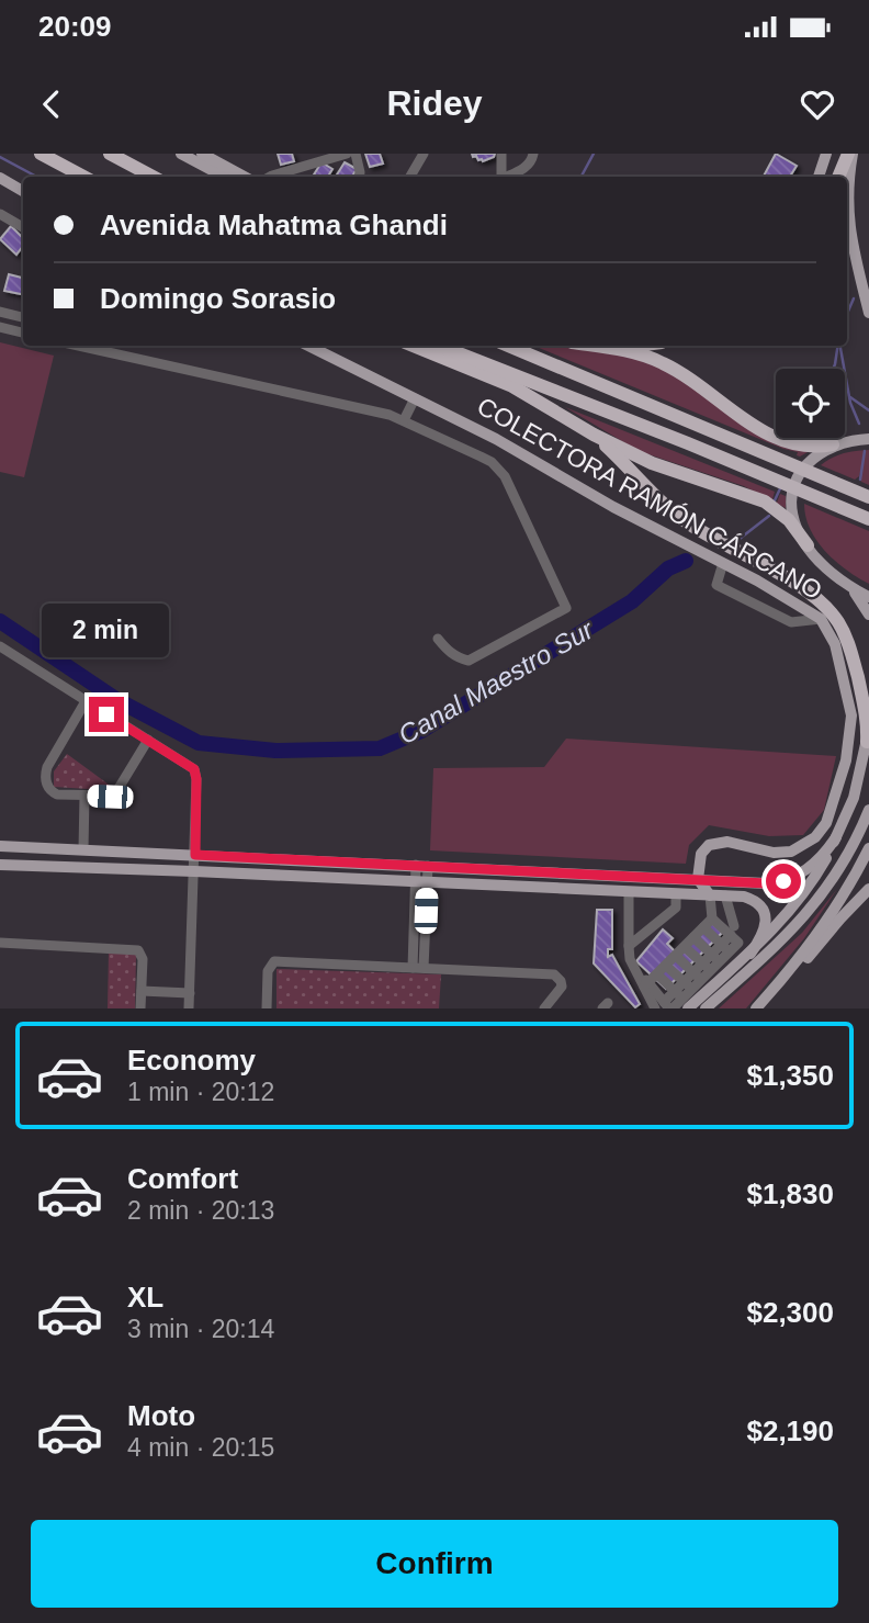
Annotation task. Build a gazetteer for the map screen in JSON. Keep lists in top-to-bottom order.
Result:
{
  "streets": {
    "main road": ["COLECTORA RAMÓN CÁRCANO"]
  },
  "water": ["Canal Maestro Sur"],
  "page": {
    "status": "20:09",
    "header": "Ridey",
    "banner": ["Avenida Mahatma Ghandi", "Domingo Sorasio"],
    "bubble": "2 min",
    "list": [
      {
        "name": "Economy",
        "note": "1 min · 20:12",
        "value": "$1,350"
      },
      {
        "name": "Comfort",
        "note": "2 min · 20:13",
        "value": "$1,830"
      },
      {
        "name": "XL",
        "note": "3 min · 20:14",
        "value": "$2,300"
      },
      {
        "name": "Moto",
        "note": "4 min · 20:15",
        "value": "$2,190"
      }
    ],
    "buttons": "Confirm"
  }
}
